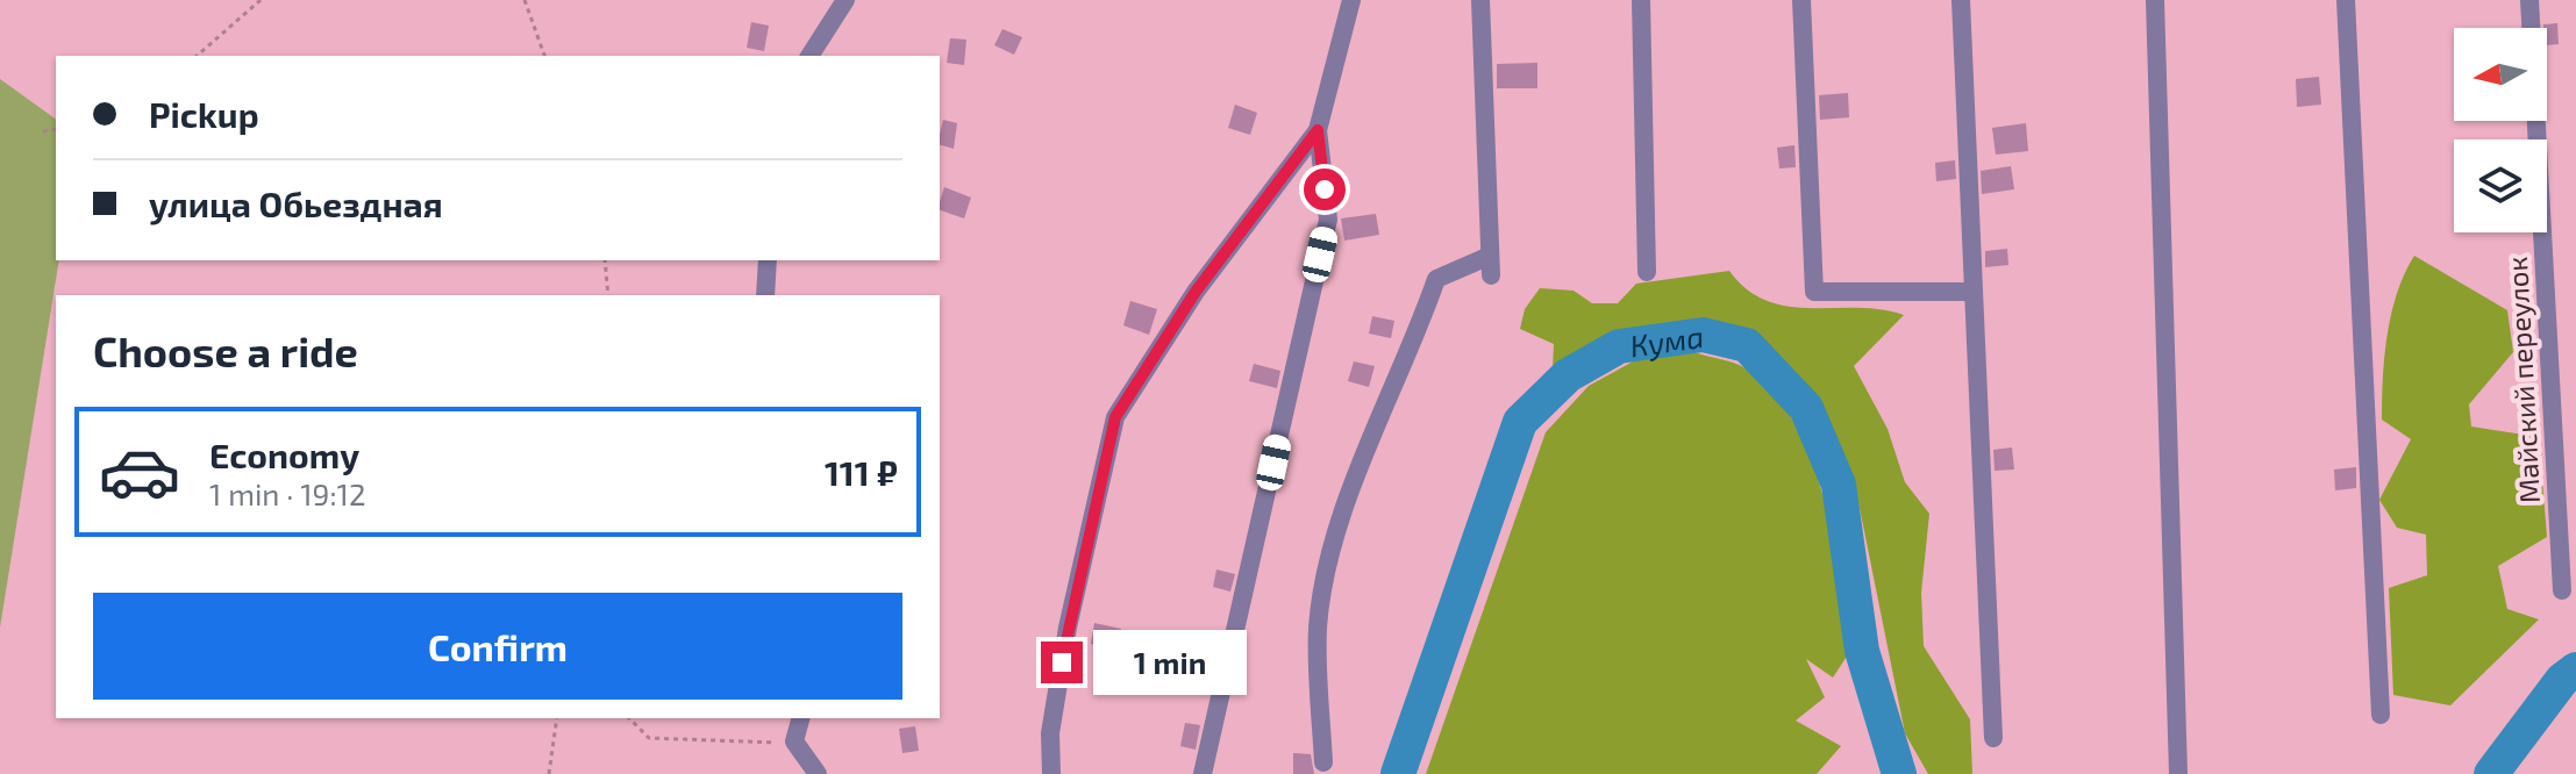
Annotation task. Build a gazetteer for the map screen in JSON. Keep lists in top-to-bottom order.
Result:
{
  "streets": {
    "street": ["Майский переулок"]
  },
  "water": ["Кума"],
  "north": "left",
  "page": {
    "banner": ["Pickup", "улица Обьездная"],
    "heading": "Choose a ride",
    "list": [
      {
        "name": "Economy",
        "note": "1 min · 19:12",
        "value": "111 ₽"
      }
    ],
    "buttons": "Confirm",
    "bubble": "1 min"
  }
}
